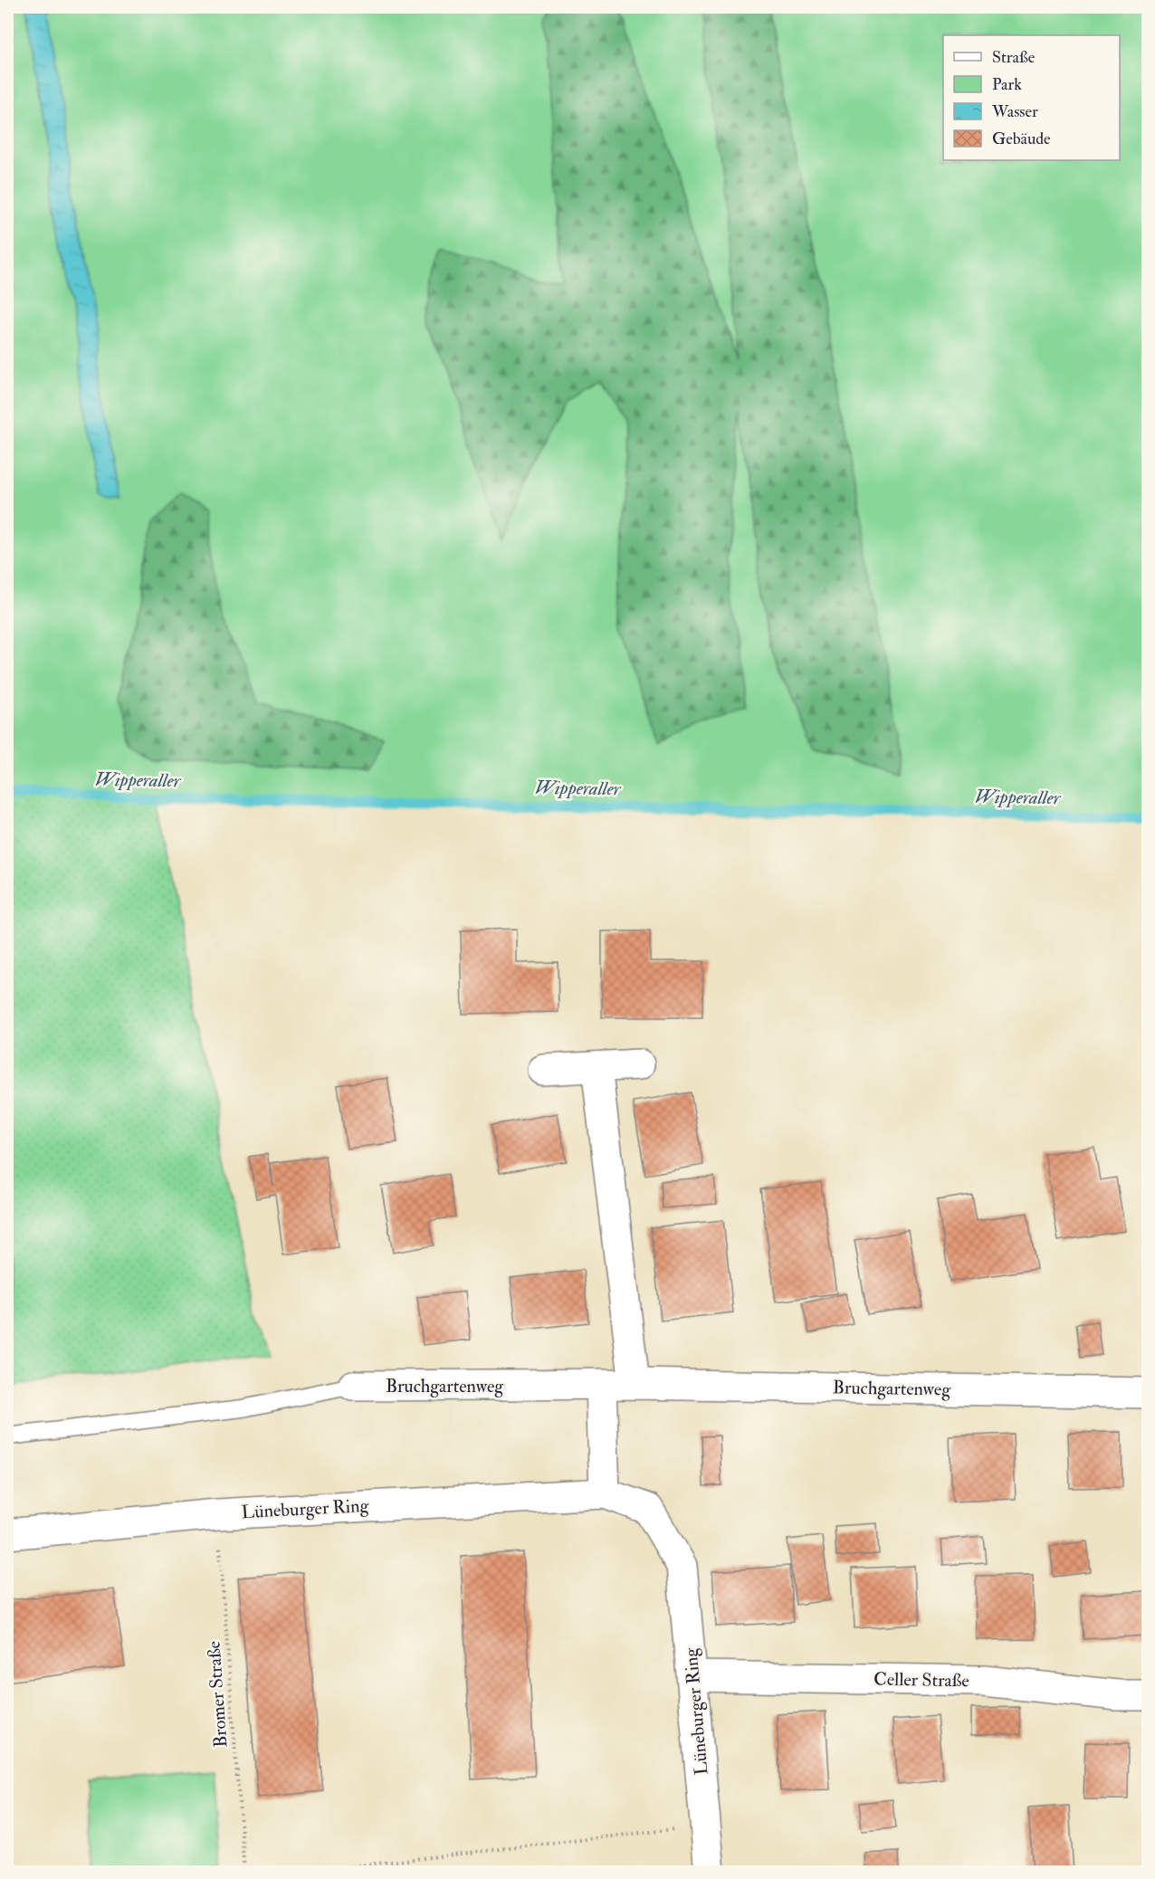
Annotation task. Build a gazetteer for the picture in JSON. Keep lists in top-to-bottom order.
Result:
{
  "streets": {
    "street": ["Bruchgartenweg", "Lüneburger Ring", "Celler Straße"],
    "path": ["Bromer Straße"]
  },
  "crossings": [
    ["Lüneburger Ring", "Celler Straße"],
    ["Lüneburger Ring", "Bromer Straße"]
  ],
  "water": ["Wipperaller"],
  "legend": [
    "Straße",
    "Park",
    "Wasser",
    "Gebäude"
  ]
}
